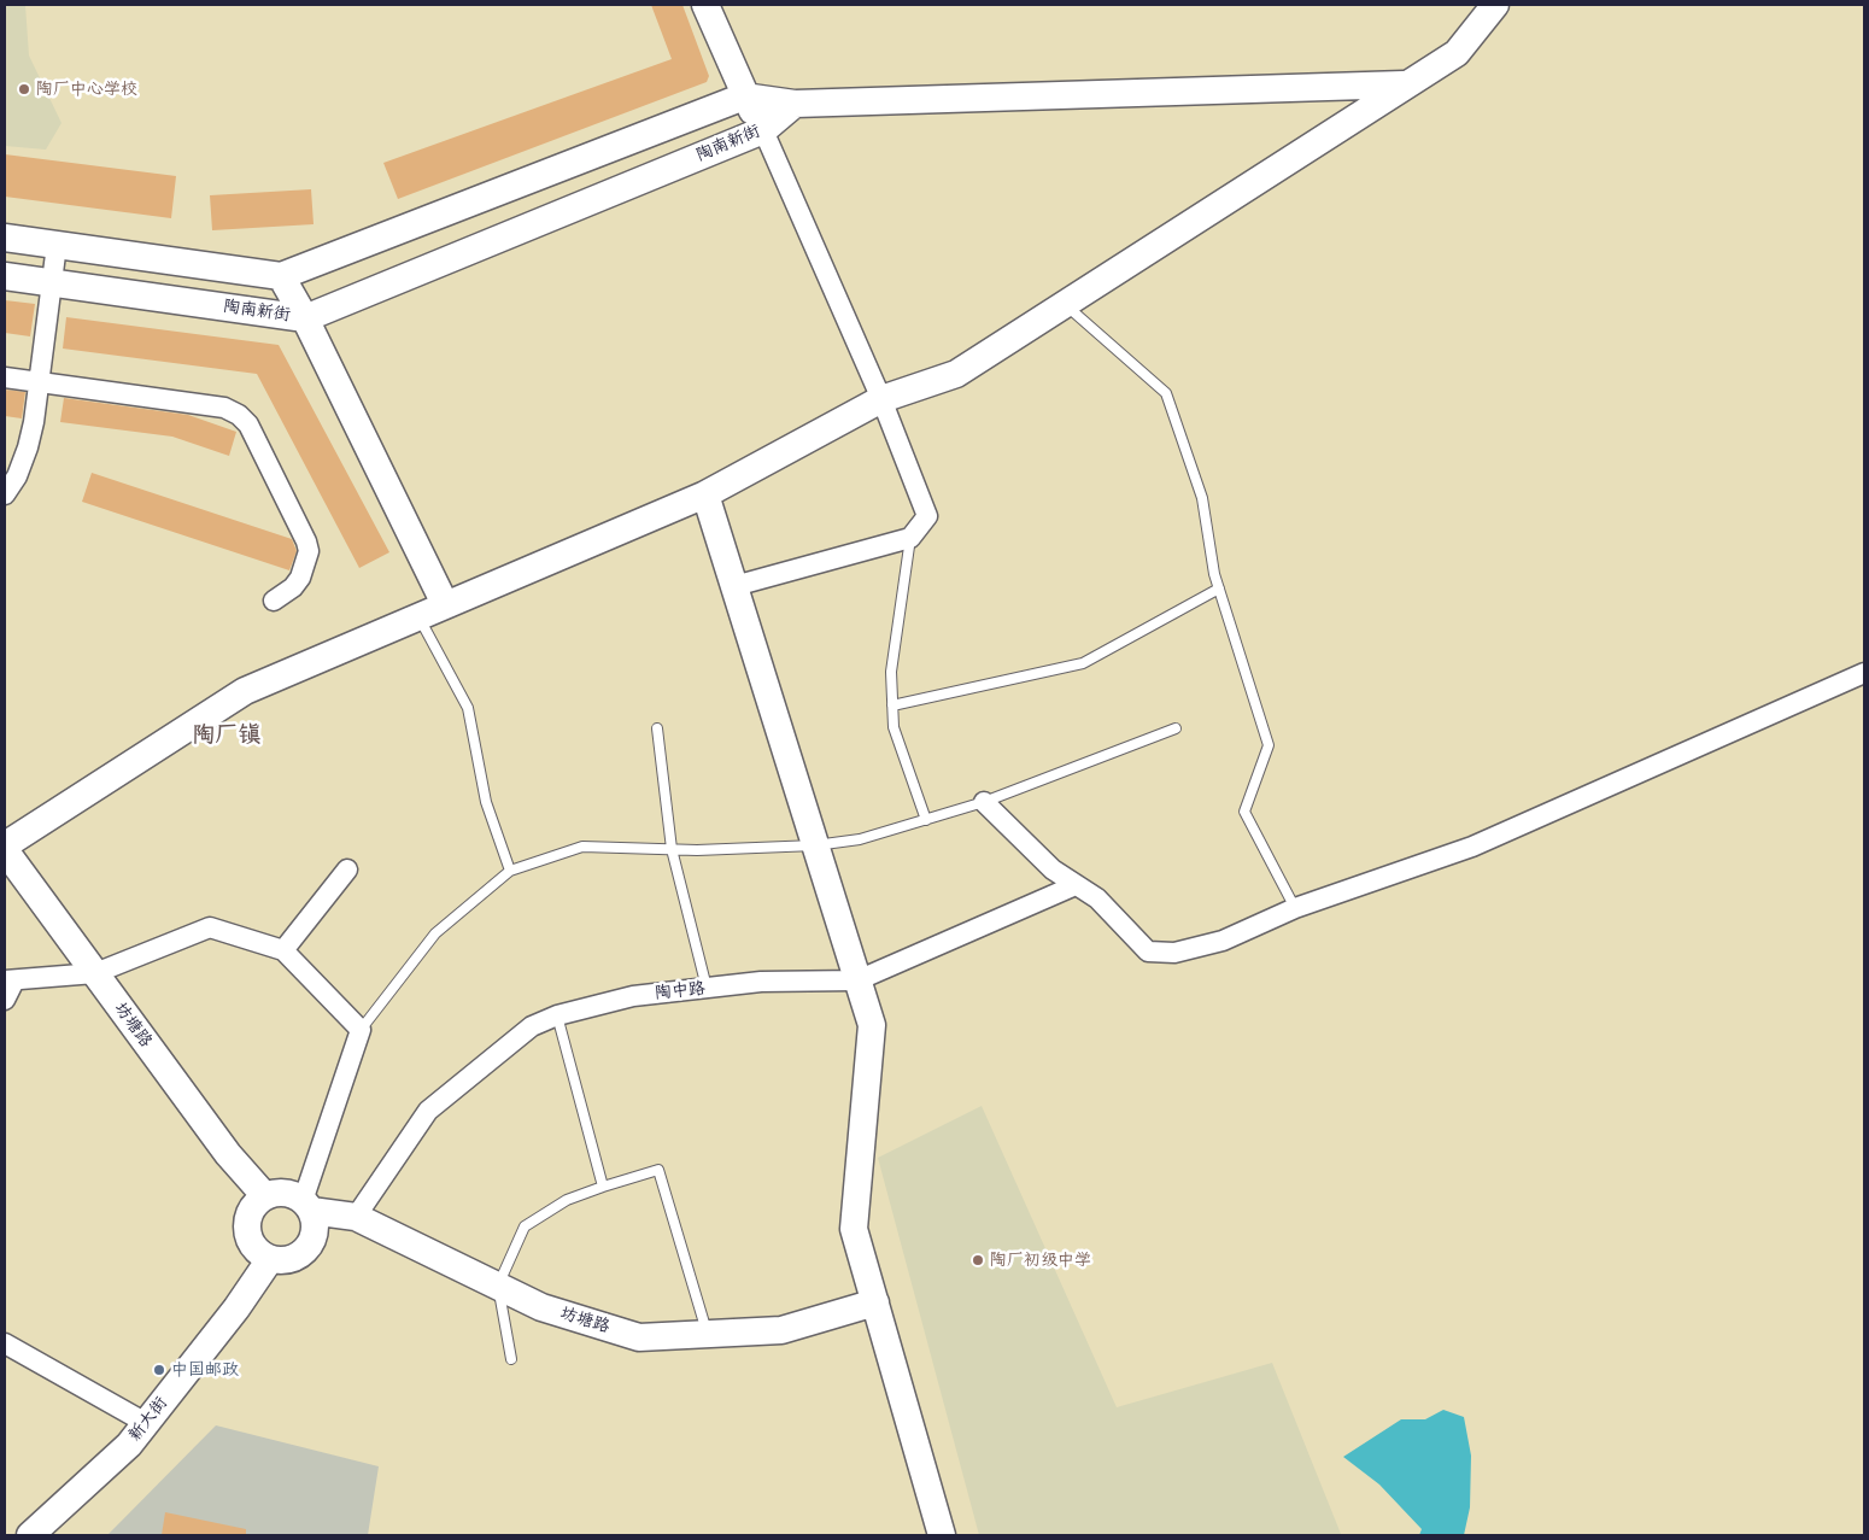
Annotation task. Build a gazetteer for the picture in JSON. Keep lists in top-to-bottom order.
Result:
{
  "streets": {
    "street": [
      "陶南新街",
      "陶中路",
      "坊塘路",
      "新大街"
    ]
  },
  "crossings": [
    ["陶中路", "坊塘路"],
    ["坊塘路", "新大街"]
  ],
  "districts": ["陶厂镇"],
  "places": ["陶厂中心学校", "陶厂初级中学", "中国邮政"]
}
